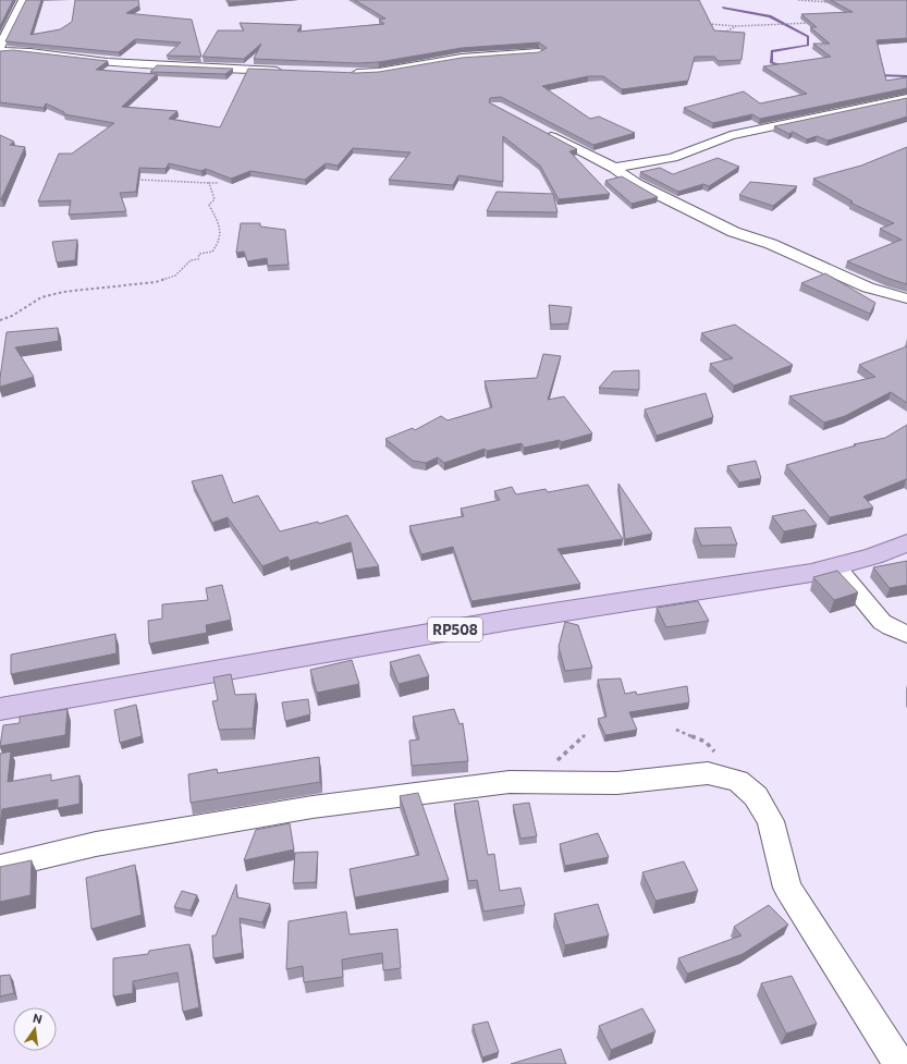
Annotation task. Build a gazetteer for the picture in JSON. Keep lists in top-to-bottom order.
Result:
{
  "streets": {
    "main road": ["RP508"]
  },
  "north": "top"
}
